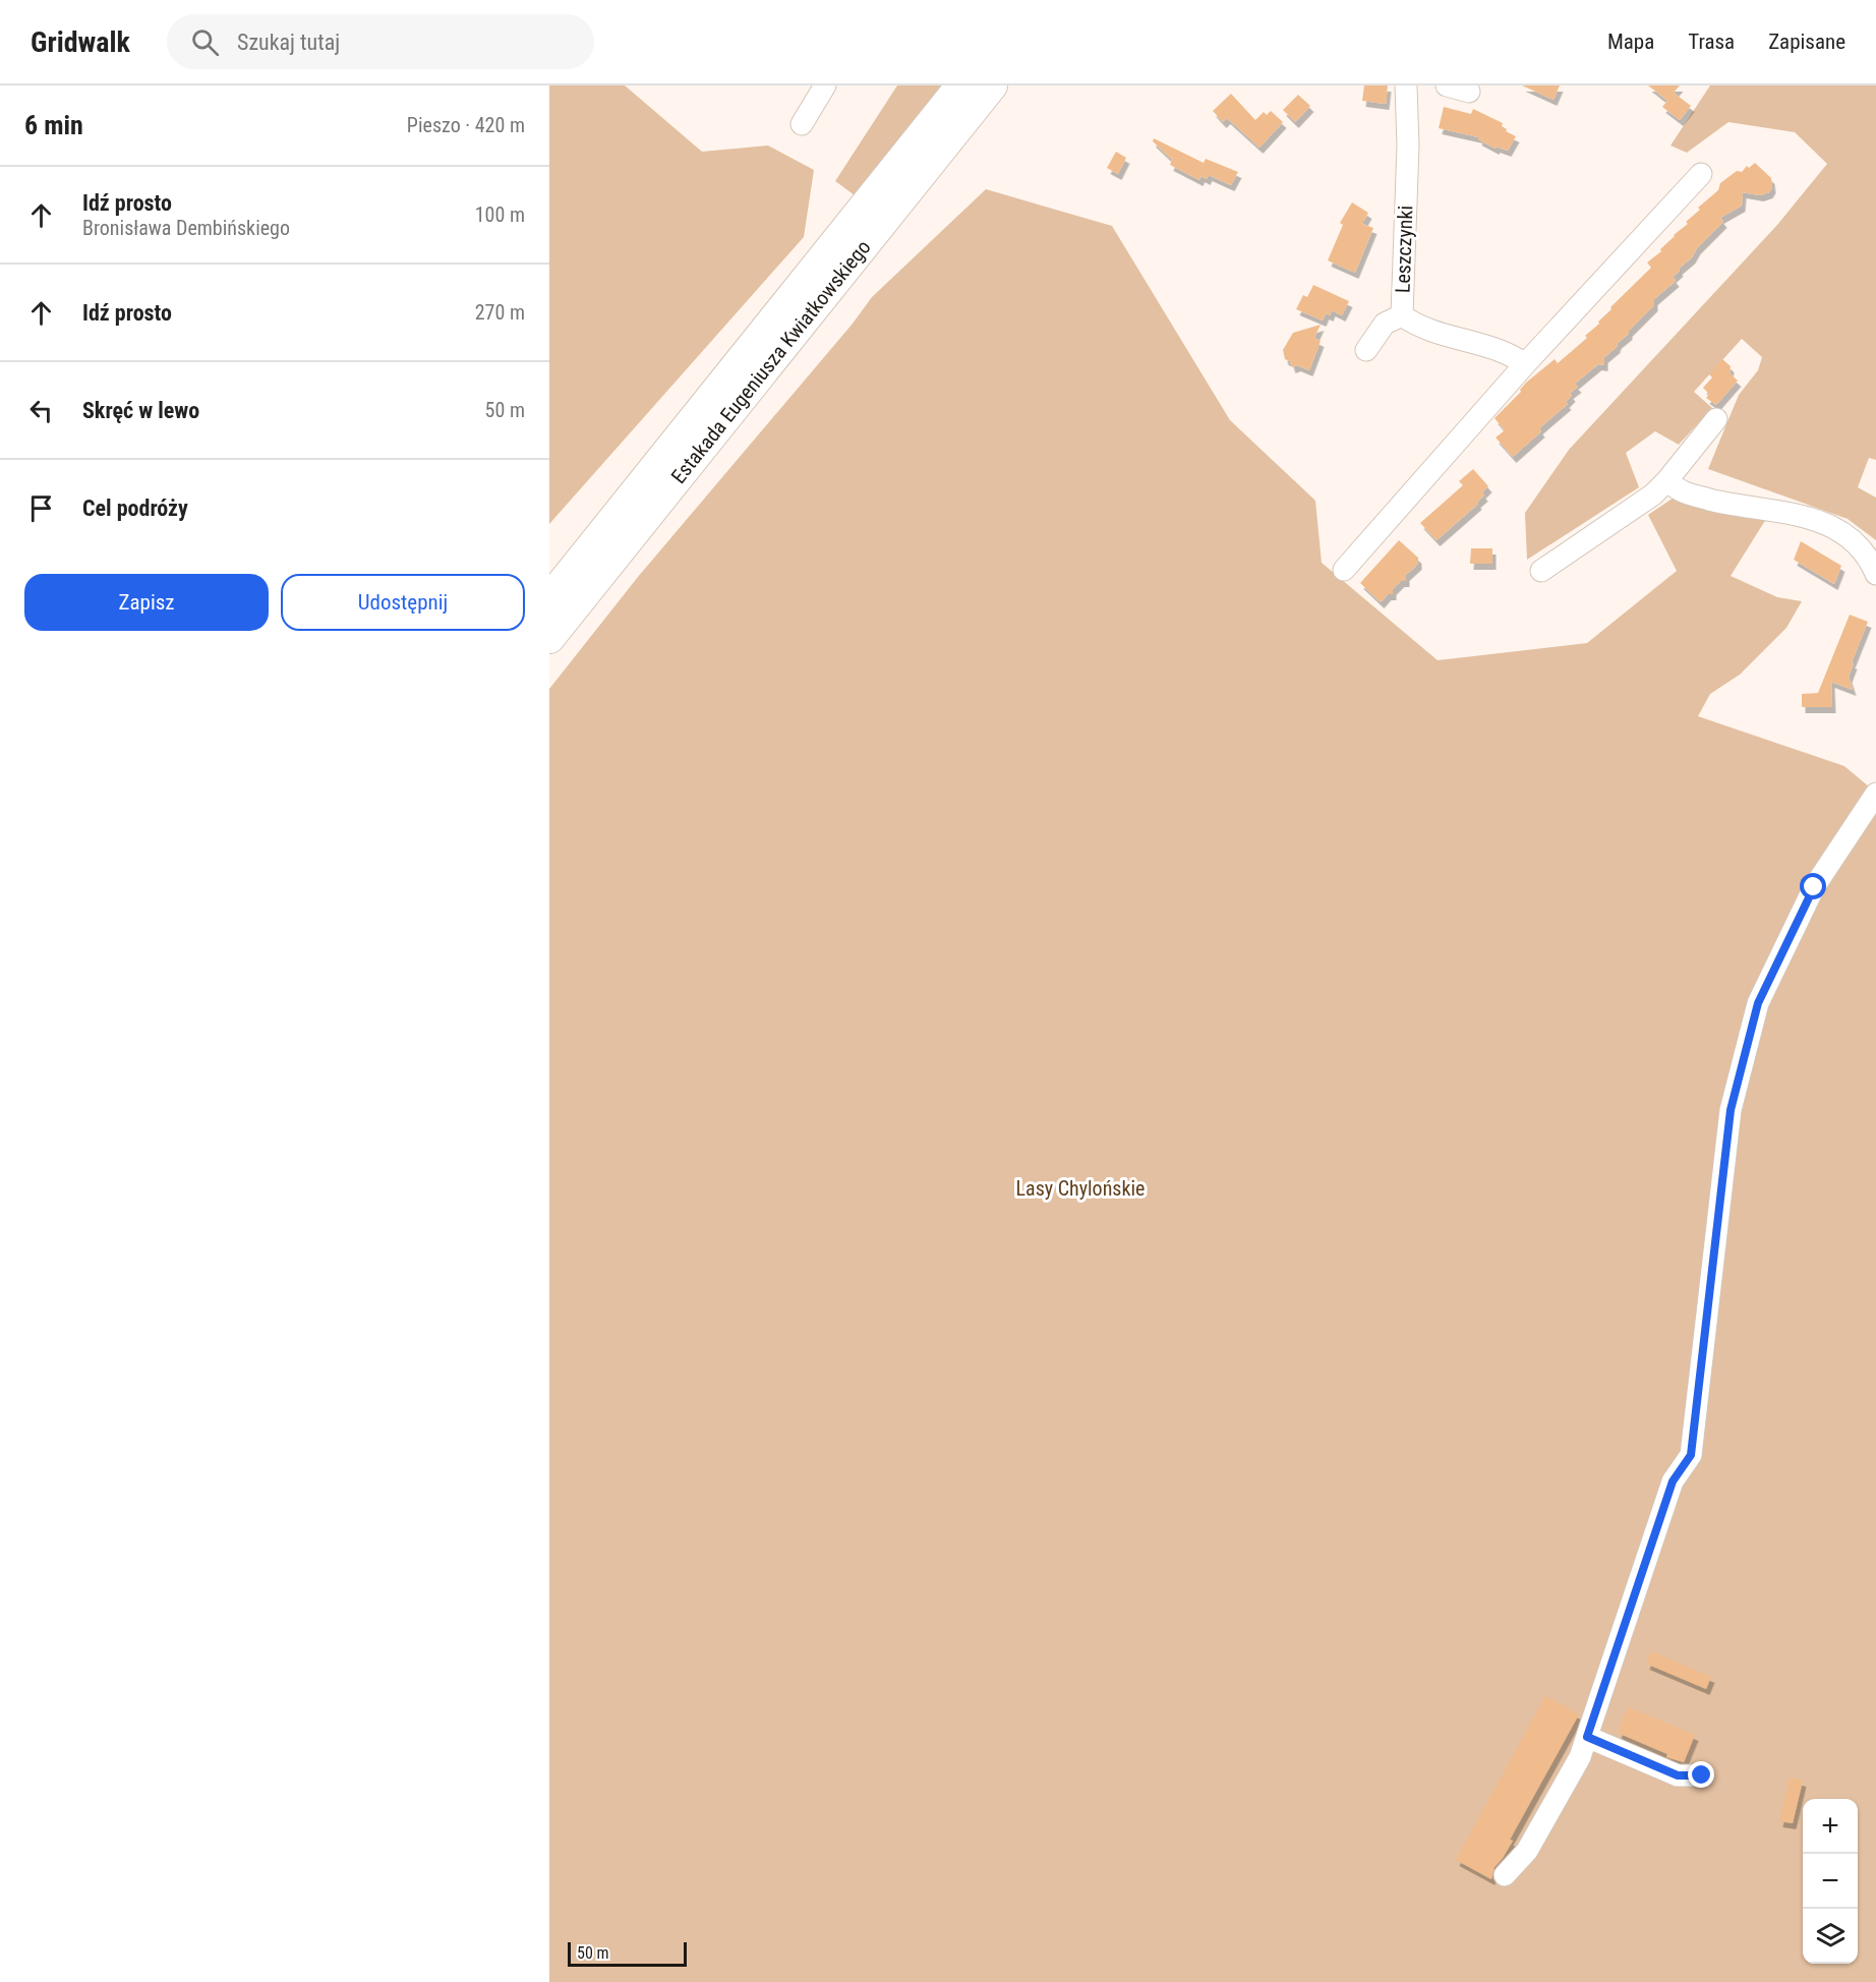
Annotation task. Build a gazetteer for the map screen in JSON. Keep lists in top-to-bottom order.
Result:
{
  "streets": {
    "highway": ["Estakada Eugeniusza Kwiatkowskiego"],
    "street": ["Leszczynki"]
  },
  "parks": ["Lasy Chylońskie"],
  "scale_bar": "50 m",
  "page": {
    "header": "Gridwalk",
    "search": "Szukaj tutaj",
    "nav": ["Mapa", "Trasa", "Zapisane"],
    "heading": ["6 min", "Pieszo · 420 m"],
    "list": [
      ["Idź prosto", "Bronisława Dembińskiego", "100 m"],
      ["Idź prosto", "270 m"],
      ["Skręć w lewo", "50 m"],
      "Cel podróży"
    ],
    "buttons": ["Zapisz", "Udostępnij"],
    "map_buttons": ["+", "−"],
    "scale": "50 m"
  }
}
